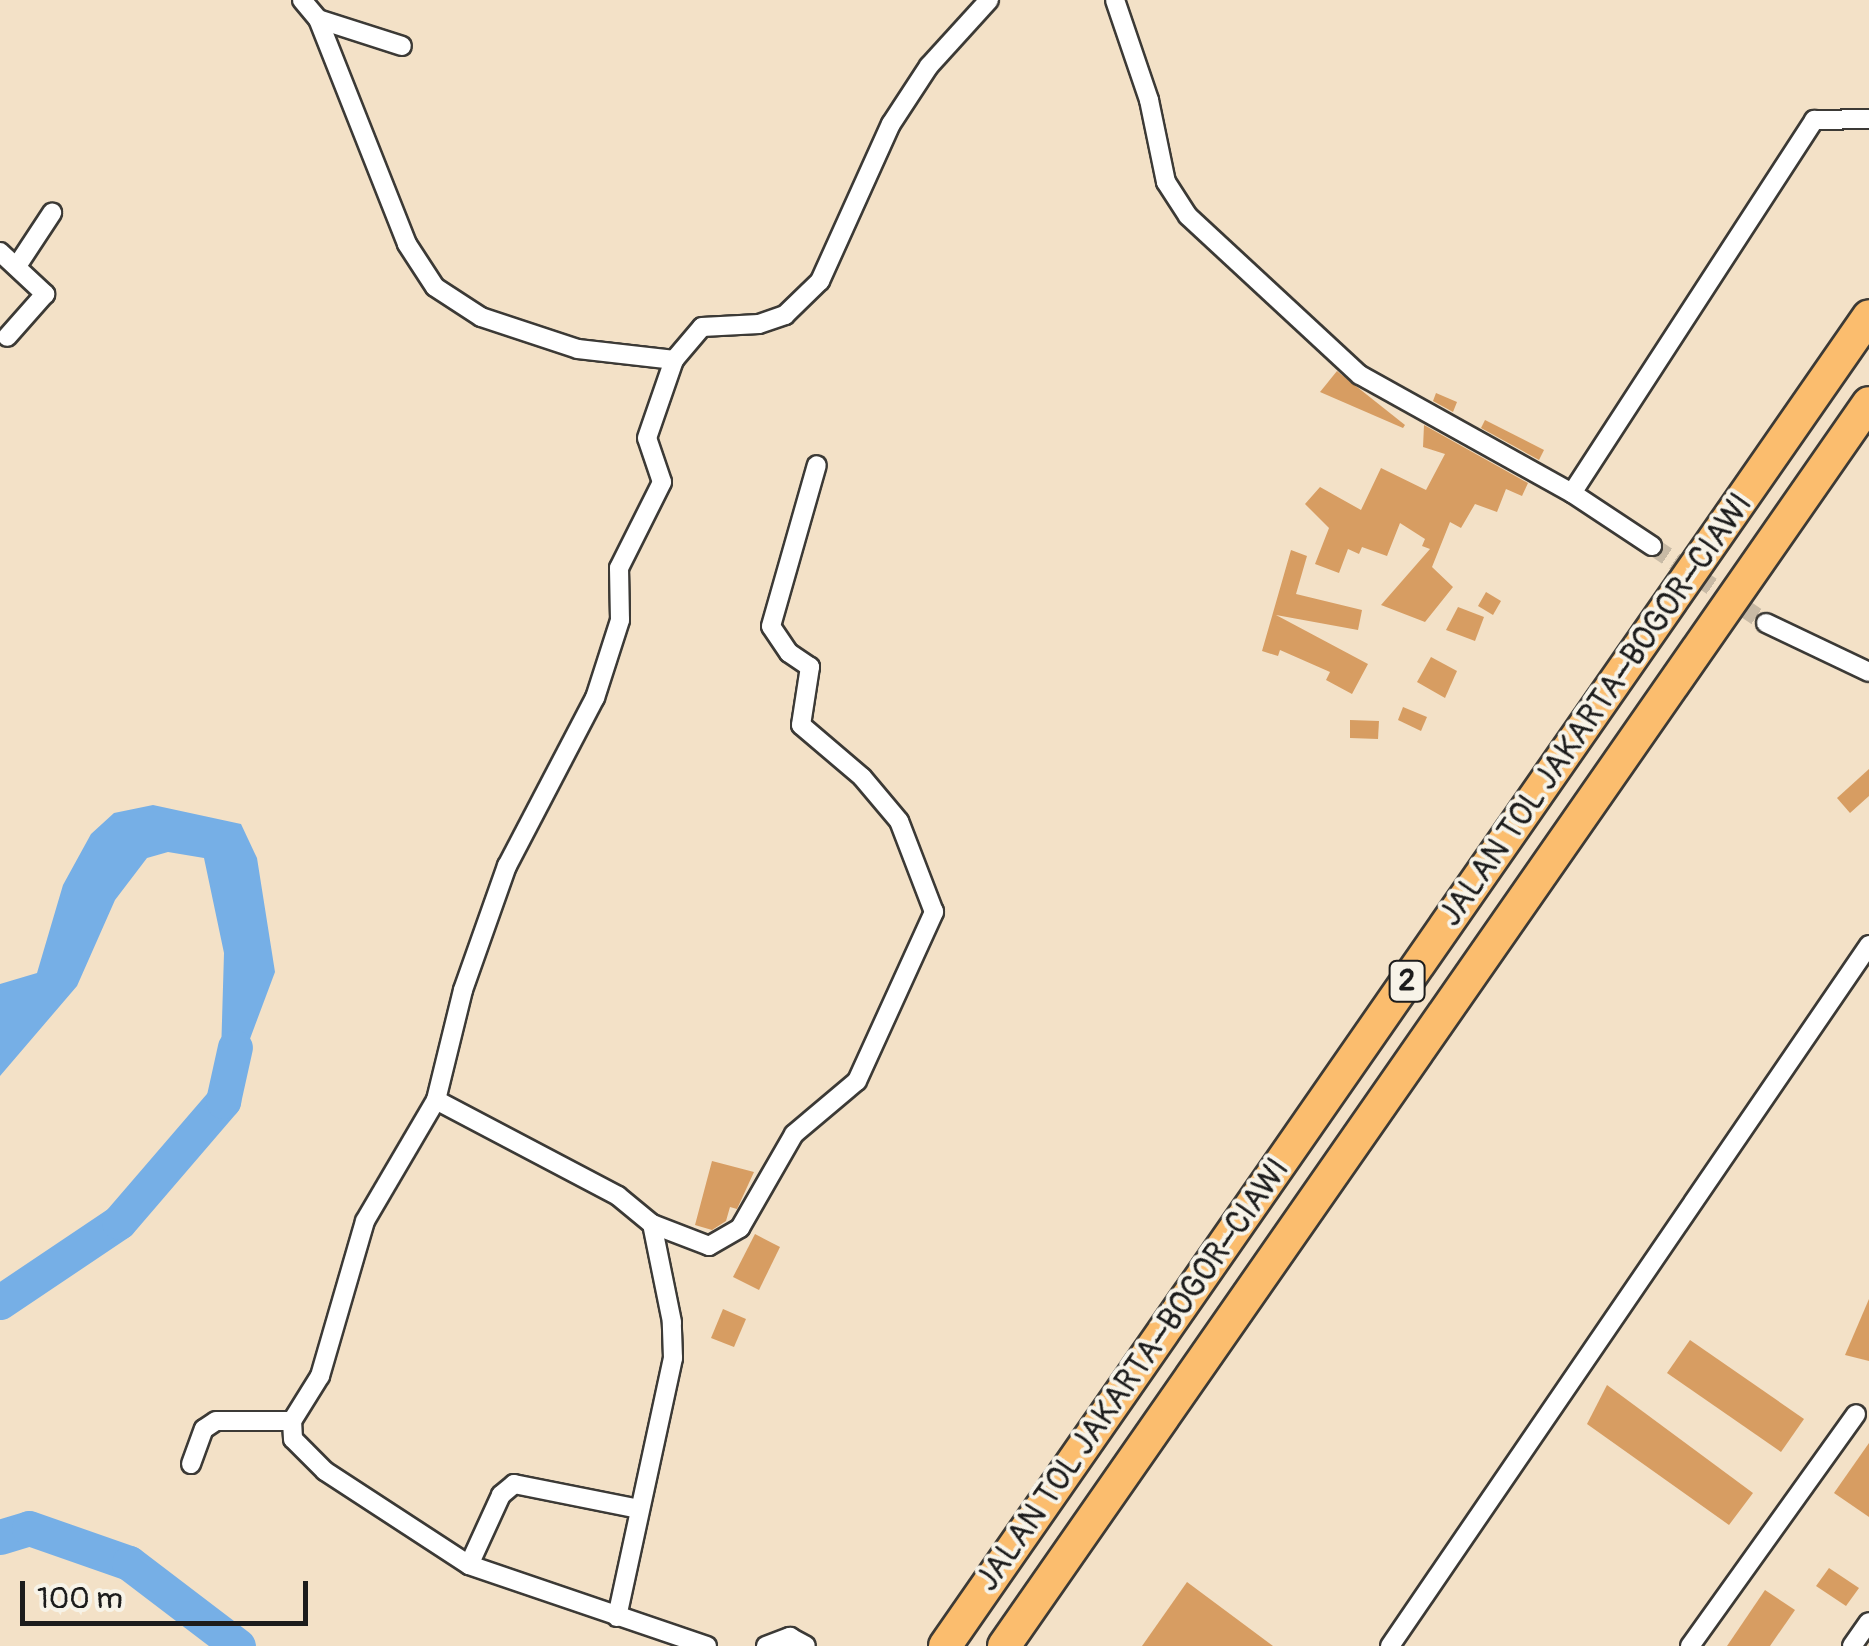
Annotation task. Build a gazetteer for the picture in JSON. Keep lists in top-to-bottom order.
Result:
{
  "streets": {
    "highway": ["JALAN TOL JAKARTA–BOGOR–CIAWI", "2"]
  },
  "scale_bar": "100 m"
}
